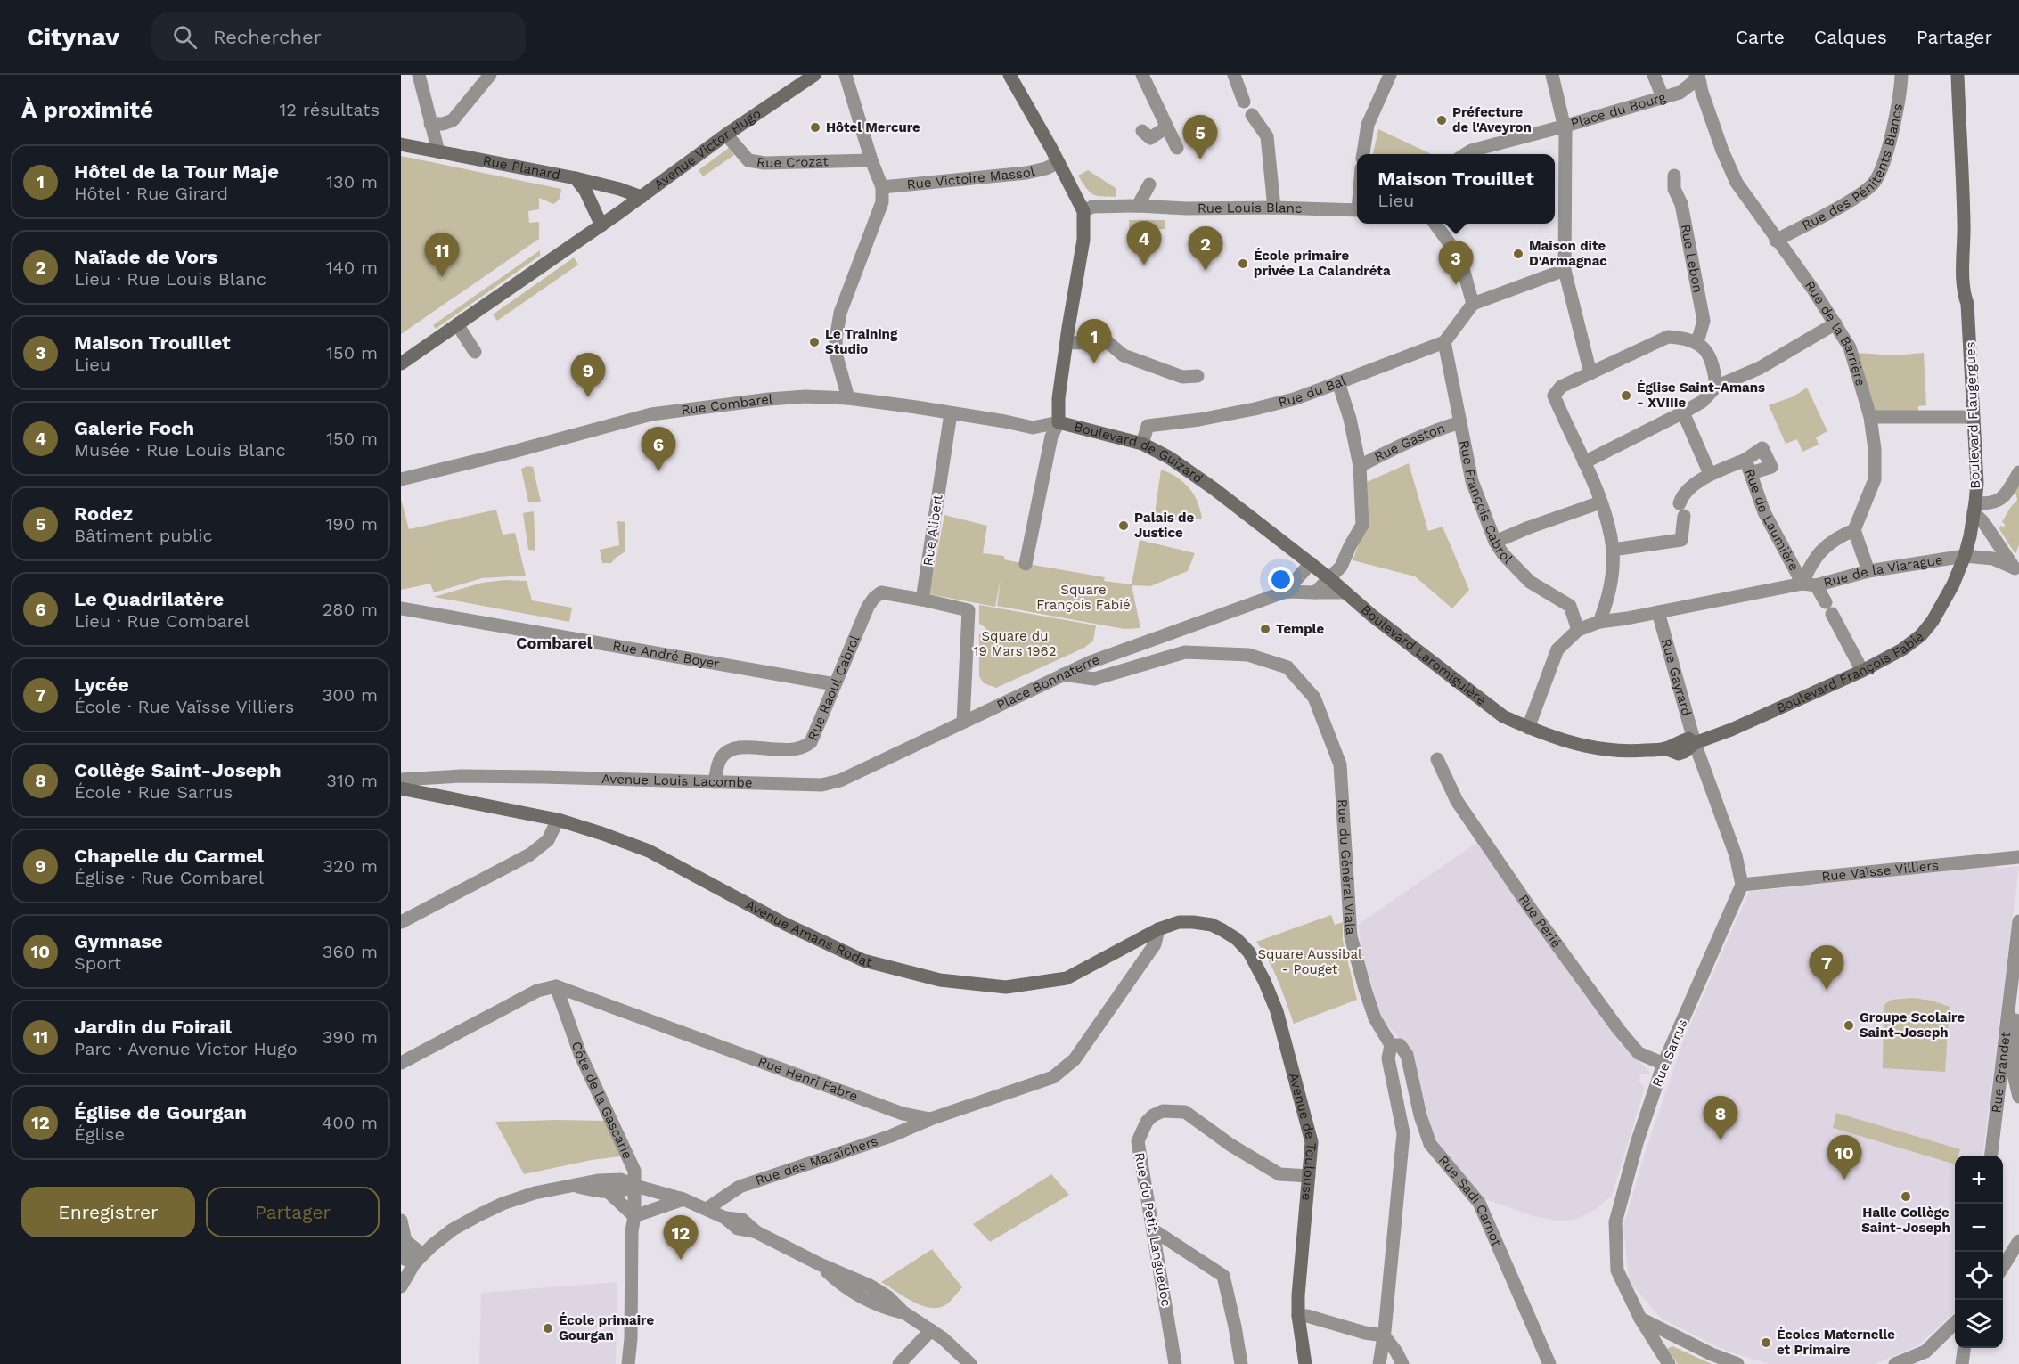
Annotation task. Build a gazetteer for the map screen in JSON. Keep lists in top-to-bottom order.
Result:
{
  "streets": {
    "main road": [
      "Avenue Victor Hugo",
      "Rue Planard",
      "Boulevard Flaugergues",
      "Boulevard de Guizard",
      "Boulevard Laromiguière",
      "Boulevard François Fabié",
      "Avenue Amans Rodat",
      "Avenue de Toulouse"
    ],
    "street": [
      "Place du Bourg",
      "Rue Crozat",
      "Rue des Pénitents Blancs",
      "Rue Victoire Massol",
      "Rue Louis Blanc",
      "Rue Lebon",
      "Rue de la Barrière",
      "Rue du Bal",
      "Rue Combarel",
      "Rue Gaston",
      "Rue François Cabrol",
      "Rue de Laumière",
      "Rue Alibert",
      "Rue de la Viarague",
      "Rue André Boyer",
      "Rue Gayrard",
      "Place Bonnaterre",
      "Rue Raoul Cabrol",
      "Avenue Louis Lacombe",
      "Rue du Général Viala",
      "Rue Vaïsse Villiers",
      "Rue Périé",
      "Rue Sarrus",
      "Rue Grandet",
      "Rue Henri Fabre",
      "Côte de la Gascarie",
      "Rue des Maraîchers",
      "Rue Sadi Carnot",
      "Rue du Petit Languedoc"
    ]
  },
  "crossings": [
    ["Place du Bourg", "Rue de la Barrière"],
    ["Avenue Victor Hugo", "Rue Crozat"],
    ["Avenue Victor Hugo", "Rue Planard"],
    ["Rue des Pénitents Blancs", "Rue de la Barrière"],
    ["Rue du Bal", "Boulevard de Guizard"],
    ["Rue du Bal", "Rue François Cabrol"],
    ["Rue Combarel", "Boulevard de Guizard"],
    ["Rue Combarel", "Rue Alibert"],
    ["Boulevard Flaugergues", "Rue de la Viarague"],
    ["Boulevard Flaugergues", "Boulevard François Fabié"],
    ["Rue Gaston", "Rue François Cabrol"],
    ["Boulevard de Guizard", "Boulevard Laromiguière"],
    ["Rue François Cabrol", "Rue de la Viarague"],
    ["Rue de Laumière", "Rue de la Viarague"],
    ["Rue de Laumière", "Boulevard François Fabié"],
    ["Rue Alibert", "Rue Raoul Cabrol"],
    ["Rue de la Viarague", "Boulevard François Fabié"],
    ["Rue de la Viarague", "Rue Gayrard"],
    ["Rue André Boyer", "Rue Raoul Cabrol"],
    ["Boulevard Laromiguière", "Boulevard François Fabié"],
    ["Boulevard Laromiguière", "Rue Gayrard"],
    ["Boulevard François Fabié", "Rue Gayrard"],
    ["Place Bonnaterre", "Avenue Louis Lacombe"],
    ["Place Bonnaterre", "Rue du Général Viala"],
    ["Rue Raoul Cabrol", "Avenue Louis Lacombe"],
    ["Rue du Général Viala", "Rue Sadi Carnot"],
    ["Rue Vaïsse Villiers", "Rue Sarrus"],
    ["Rue Périé", "Rue Sarrus"],
    ["Avenue Amans Rodat", "Rue Henri Fabre"],
    ["Avenue Amans Rodat", "Avenue de Toulouse"],
    ["Rue Henri Fabre", "Côte de la Gascarie"],
    ["Rue Henri Fabre", "Rue des Maraîchers"],
    ["Avenue de Toulouse", "Rue du Petit Languedoc"]
  ],
  "districts": ["Combarel"],
  "parks": ["Square François Fabié", "Square du 19 Mars 1962", "Square Aussibal - Pouget"],
  "places": [
    "Préfecture de l'Aveyron",
    "Hôtel Mercure",
    "Maison dite D'Armagnac",
    "École primaire privée La Calandréta",
    "Le Training Studio",
    "Église Saint-Amans - XVIIIe",
    "Palais de Justice",
    "Temple",
    "Groupe Scolaire Saint-Joseph",
    "Halle Collège Saint-Joseph",
    "École primaire Gourgan",
    "Écoles Maternelle et Primaire"
  ],
  "page": {
    "header": "Citynav",
    "search": "Rechercher",
    "nav": ["Carte", "Calques", "Partager"],
    "heading": ["À proximité", "12 résultats"],
    "pins": [
      "5",
      "4",
      "2",
      "11",
      "3",
      "1",
      "9",
      "6",
      "7",
      "8",
      "10",
      "12"
    ],
    "list": [
      {
        "mark": "1",
        "name": "Hôtel de la Tour Maje",
        "note": "Hôtel · Rue Girard",
        "value": "130 m"
      },
      {
        "mark": "2",
        "name": "Naïade de Vors",
        "note": "Lieu · Rue Louis Blanc",
        "value": "140 m"
      },
      {
        "mark": "3",
        "name": "Maison Trouillet",
        "note": "Lieu",
        "value": "150 m"
      },
      {
        "mark": "4",
        "name": "Galerie Foch",
        "note": "Musée · Rue Louis Blanc",
        "value": "150 m"
      },
      {
        "mark": "5",
        "name": "Rodez",
        "note": "Bâtiment public",
        "value": "190 m"
      },
      {
        "mark": "6",
        "name": "Le Quadrilatère",
        "note": "Lieu · Rue Combarel",
        "value": "280 m"
      },
      {
        "mark": "7",
        "name": "Lycée",
        "note": "École · Rue Vaïsse Villiers",
        "value": "300 m"
      },
      {
        "mark": "8",
        "name": "Collège Saint-Joseph",
        "note": "École · Rue Sarrus",
        "value": "310 m"
      },
      {
        "mark": "9",
        "name": "Chapelle du Carmel",
        "note": "Église · Rue Combarel",
        "value": "320 m"
      },
      {
        "mark": "10",
        "name": "Gymnase",
        "note": "Sport",
        "value": "360 m"
      },
      {
        "mark": "11",
        "name": "Jardin du Foirail",
        "note": "Parc · Avenue Victor Hugo",
        "value": "390 m"
      },
      {
        "mark": "12",
        "name": "Église de Gourgan",
        "note": "Église",
        "value": "400 m"
      }
    ],
    "popup": ["Maison Trouillet", "Lieu"],
    "map_buttons": ["+", "−"],
    "buttons": ["Enregistrer", "Partager"]
  }
}
